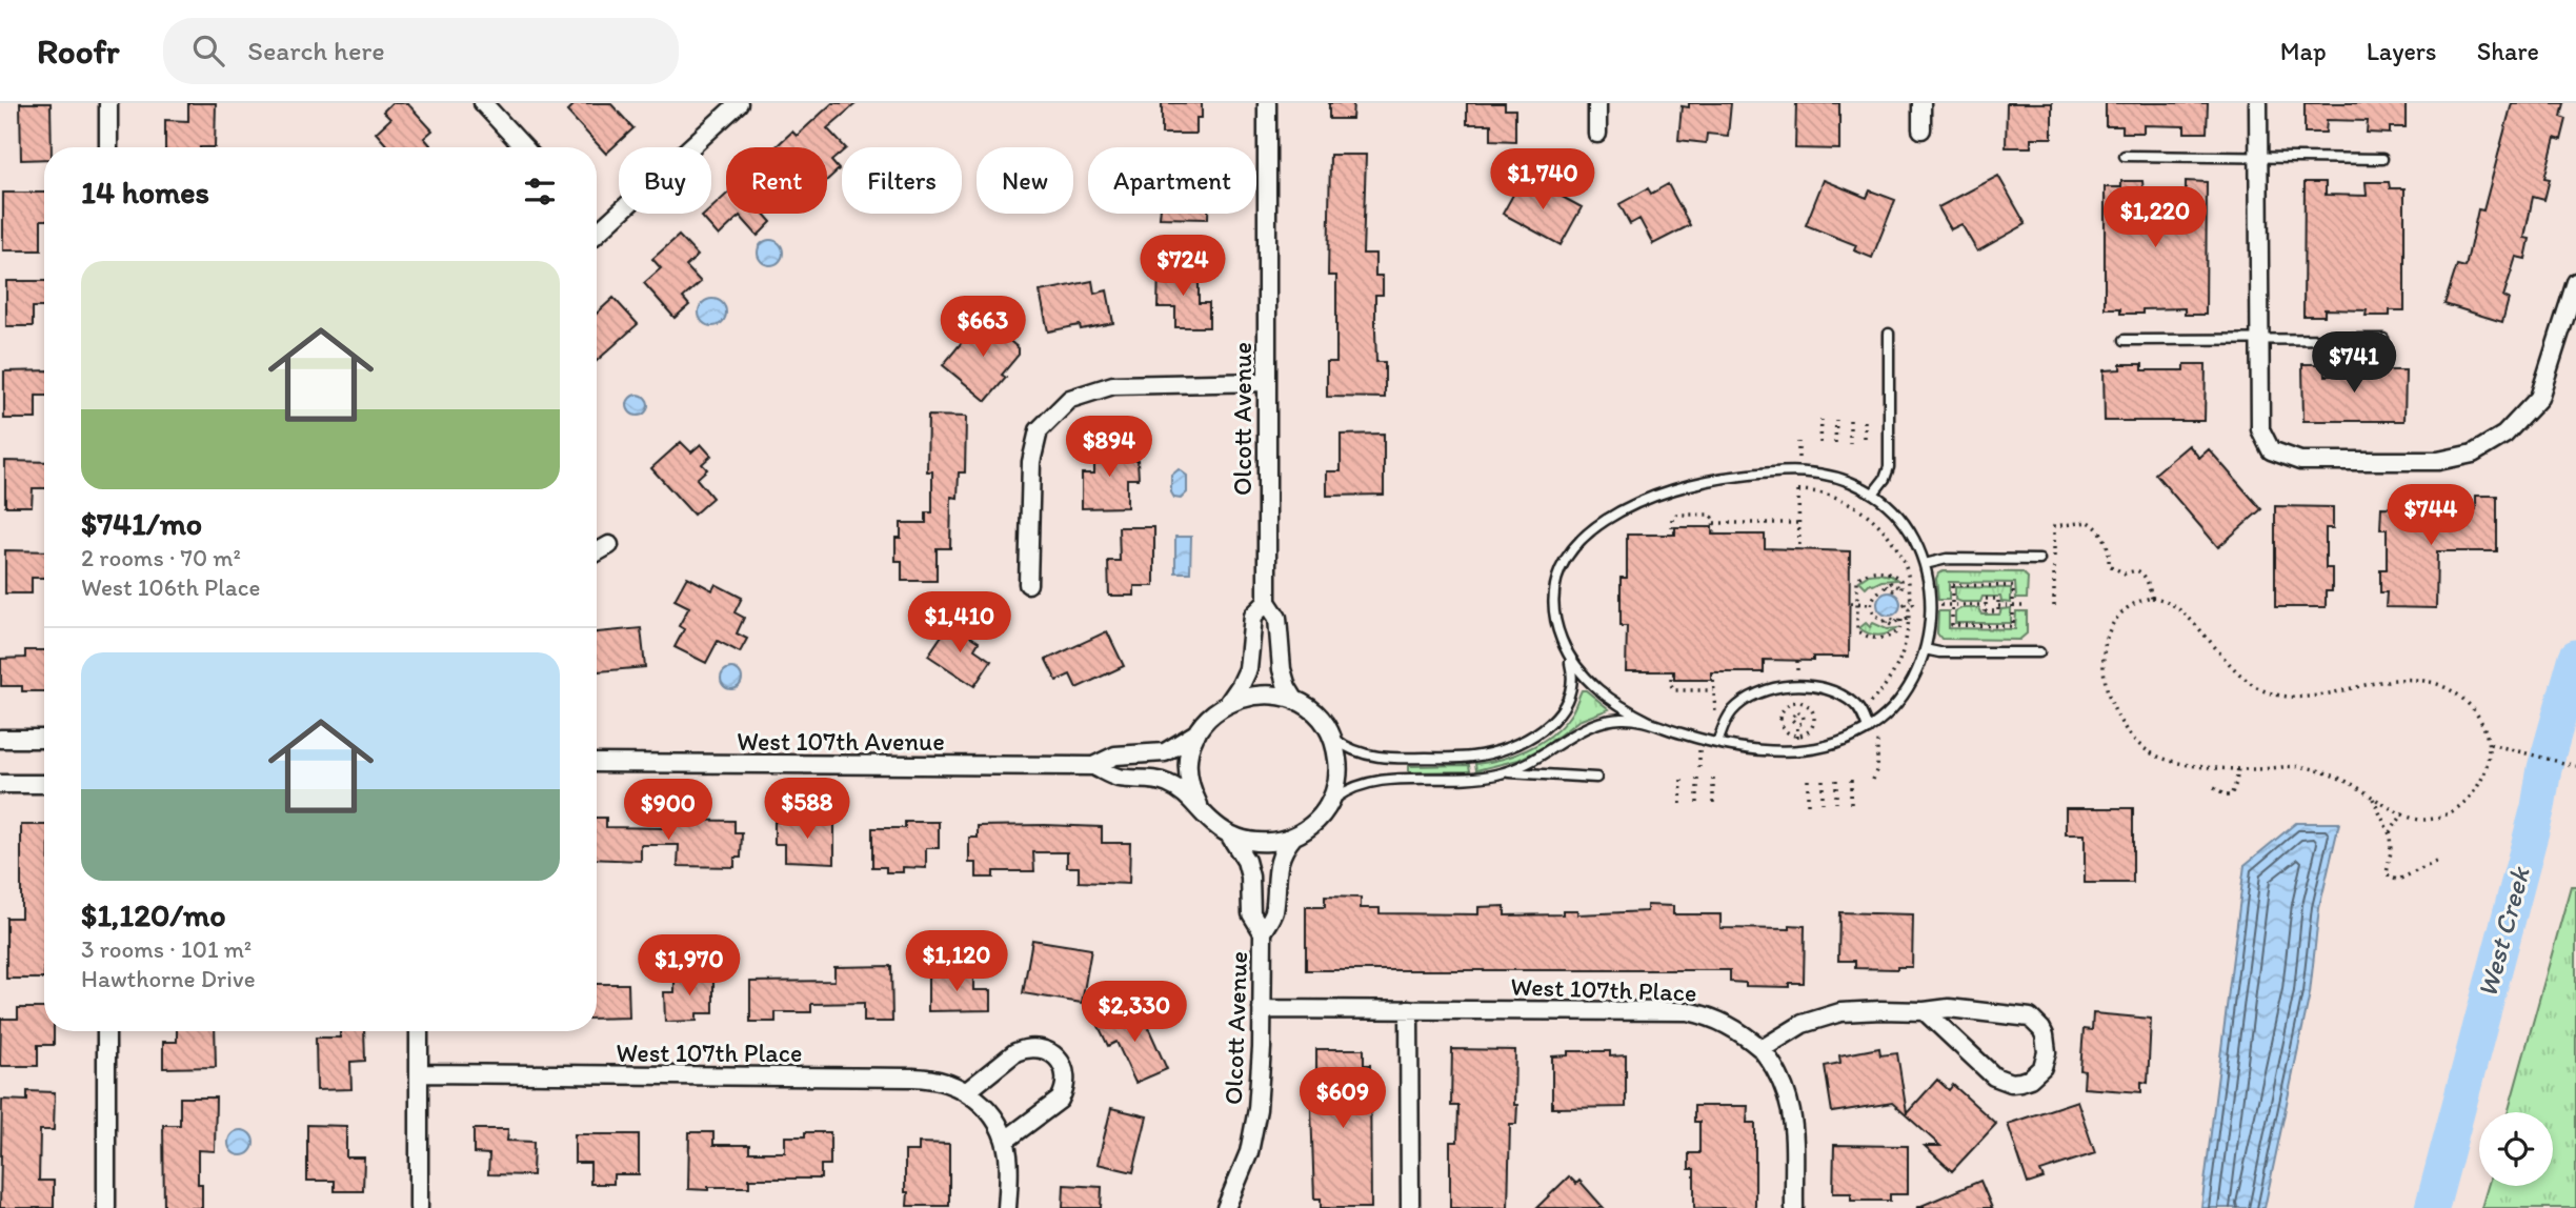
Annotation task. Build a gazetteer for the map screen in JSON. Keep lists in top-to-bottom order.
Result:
{
  "streets": {
    "street": ["Olcott Avenue", "West 107th Avenue", "West 107th Place"]
  },
  "crossings": [
    ["Olcott Avenue", "West 107th Avenue"],
    ["Olcott Avenue", "West 107th Place"]
  ],
  "water": ["West Creek"],
  "page": {
    "header": "Roofr",
    "search": "Search here",
    "nav": ["Map", "Layers", "Share"],
    "chip": [
      "Buy",
      "Rent",
      "Filters",
      "New",
      "Apartment"
    ],
    "heading": "14 homes",
    "price": [
      "$1,740",
      "$1,220",
      "$724",
      "$663",
      "$741",
      "$894",
      "$744",
      "$1,410",
      "$588",
      "$900",
      "$1,120",
      "$1,970",
      "$2,330",
      "$609"
    ],
    "list": [
      {
        "name": "$741/mo",
        "note": "2 rooms · 70 m² · West 106th Place"
      },
      {
        "name": "$1,120/mo",
        "note": "3 rooms · 101 m² · Hawthorne Drive"
      }
    ]
  }
}
